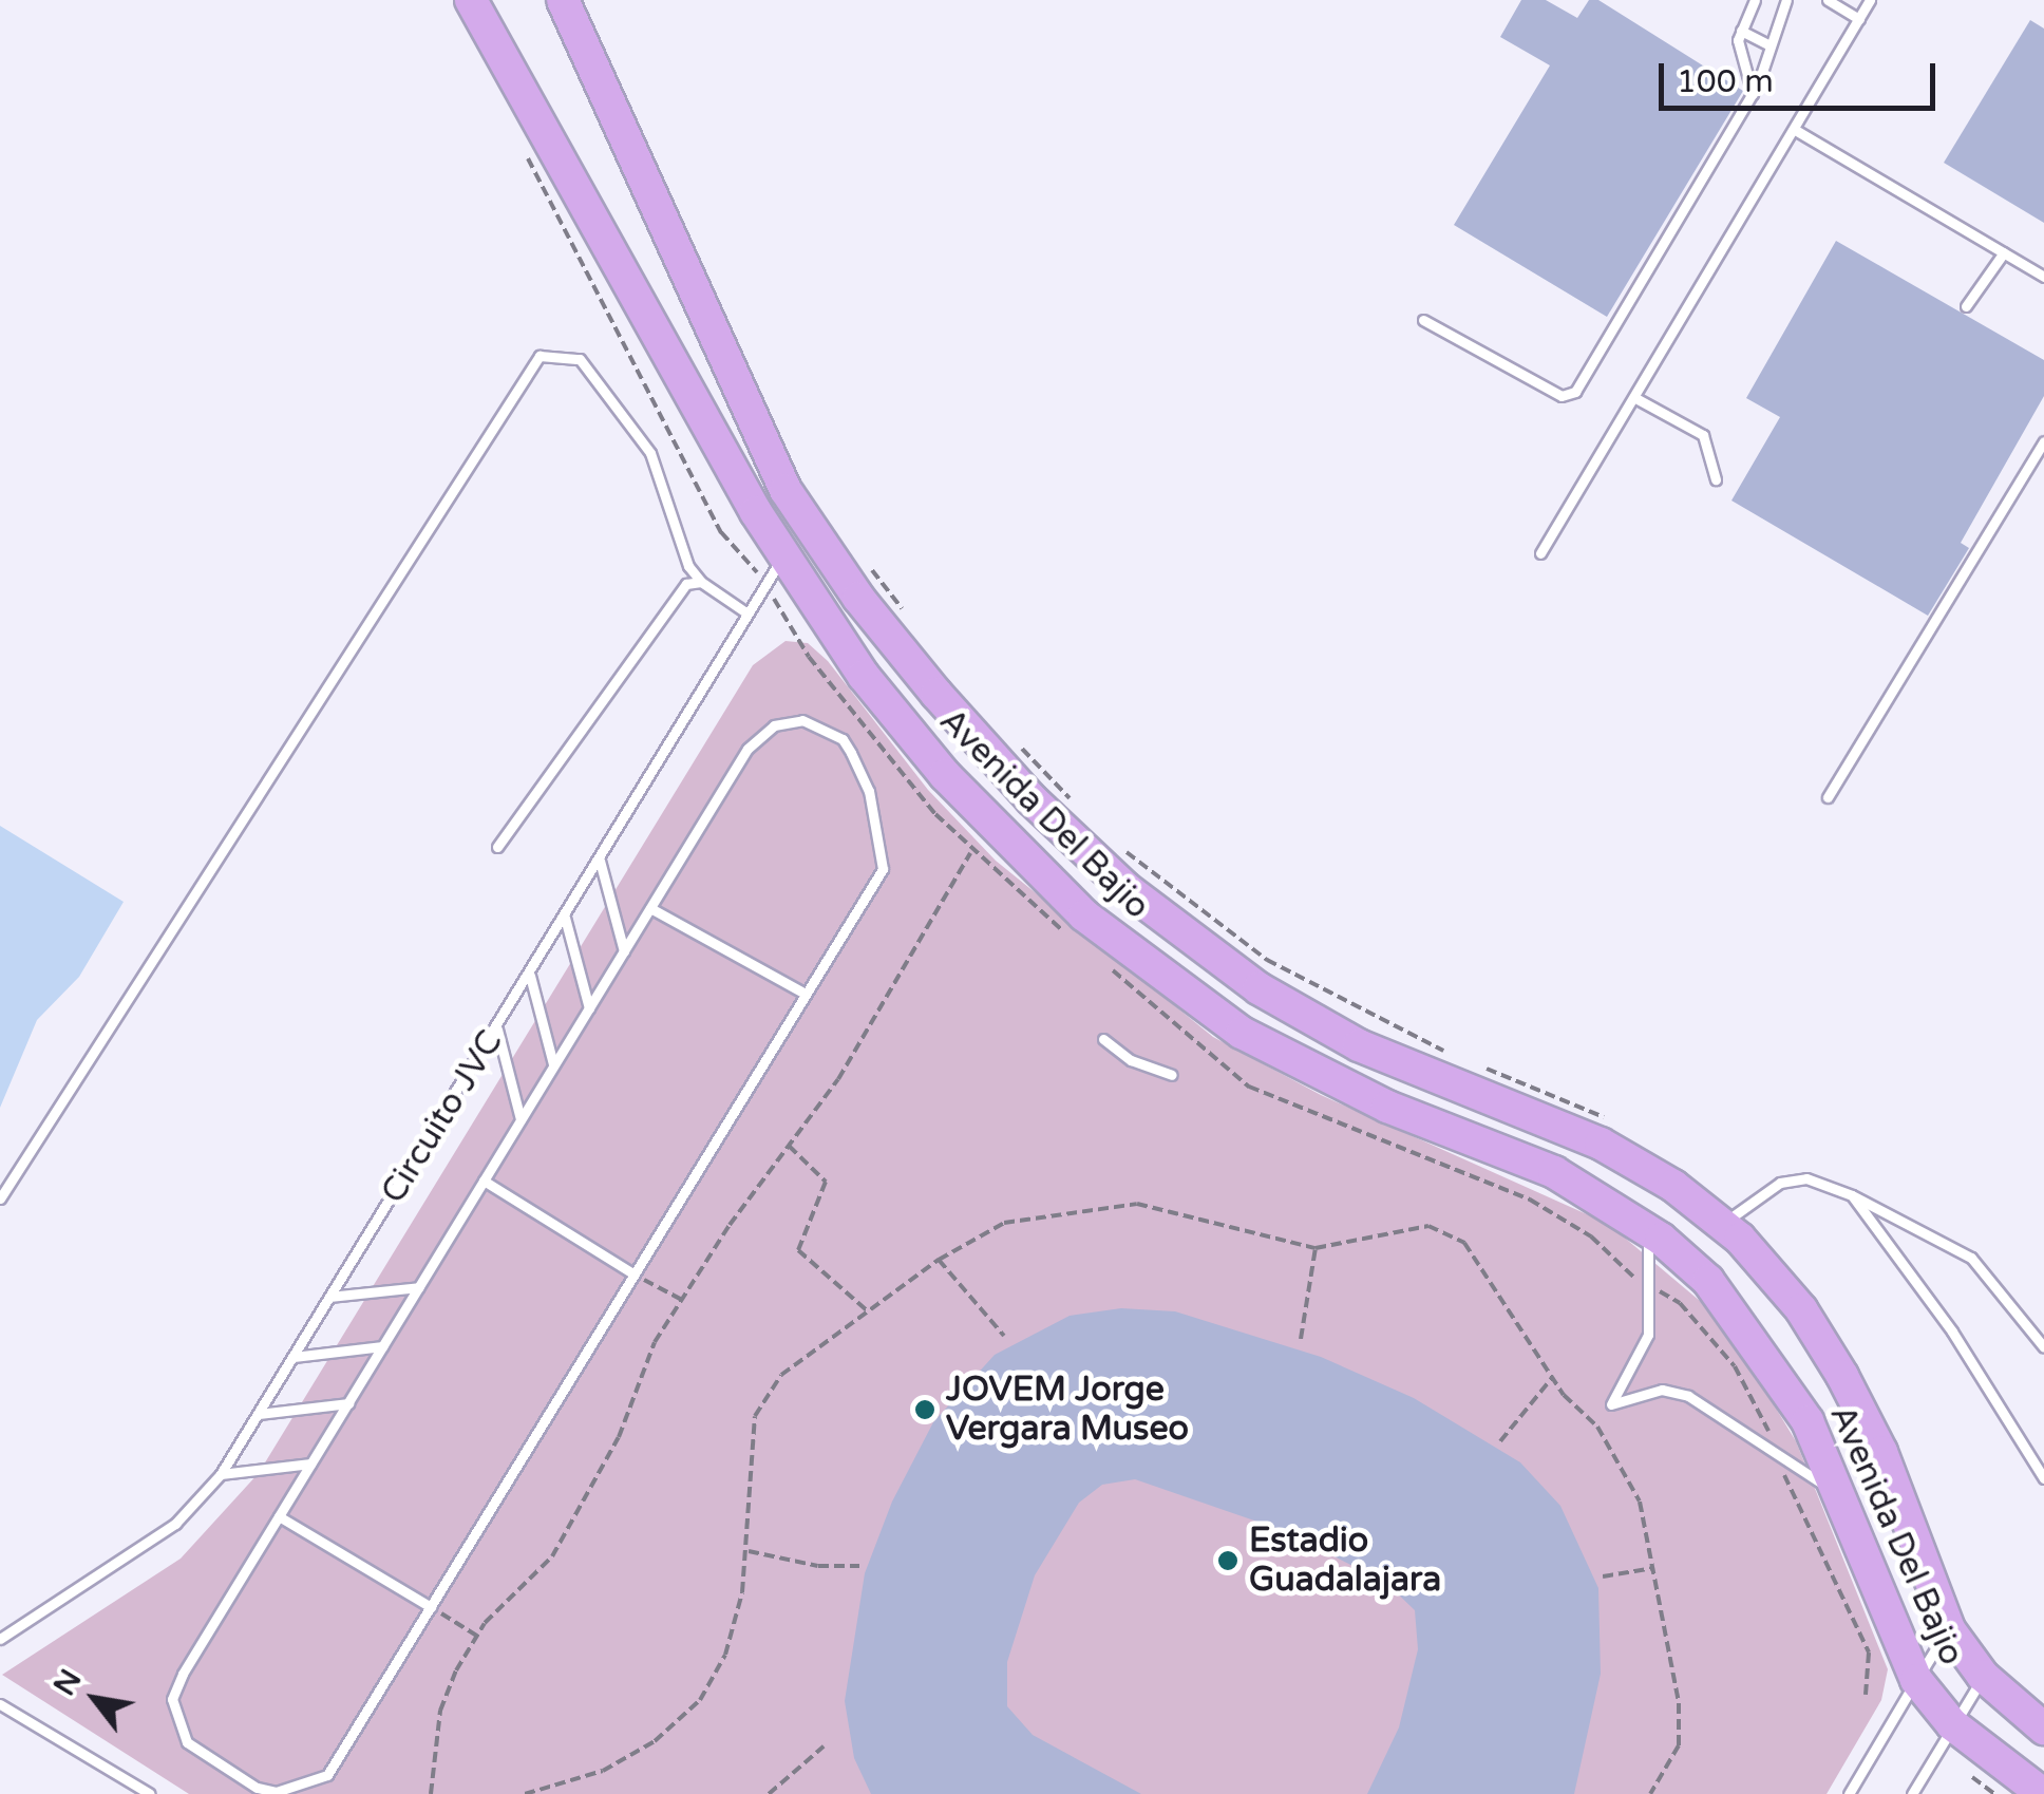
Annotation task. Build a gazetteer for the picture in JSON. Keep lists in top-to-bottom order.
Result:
{
  "streets": {
    "main road": ["Avenida Del Bajio"],
    "lane": ["Circuito JVC"]
  },
  "crossings": [
    ["Avenida Del Bajio", "Circuito JVC"]
  ],
  "places": ["JOVEM Jorge Vergara Museo", "Estadio Guadalajara"],
  "scale_bar": "100 m",
  "north": "top left"
}
